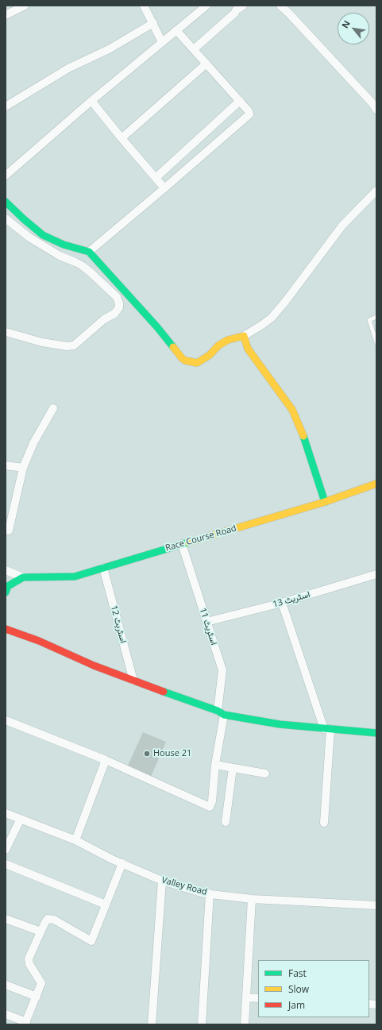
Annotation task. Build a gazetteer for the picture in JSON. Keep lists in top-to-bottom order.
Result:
{
  "streets": {
    "street": [
      "Race Course Road",
      "اسٹریٹ 13",
      "اسٹریٹ 12",
      "اسٹریٹ 11",
      "Valley Road"
    ]
  },
  "crossings": [
    ["Race Course Road", "اسٹریٹ 12"],
    ["Race Course Road", "اسٹریٹ 11"],
    ["اسٹریٹ 13", "اسٹریٹ 11"]
  ],
  "places": ["House 21"],
  "legend": ["Fast", "Slow", "Jam"],
  "north": "top left"
}
